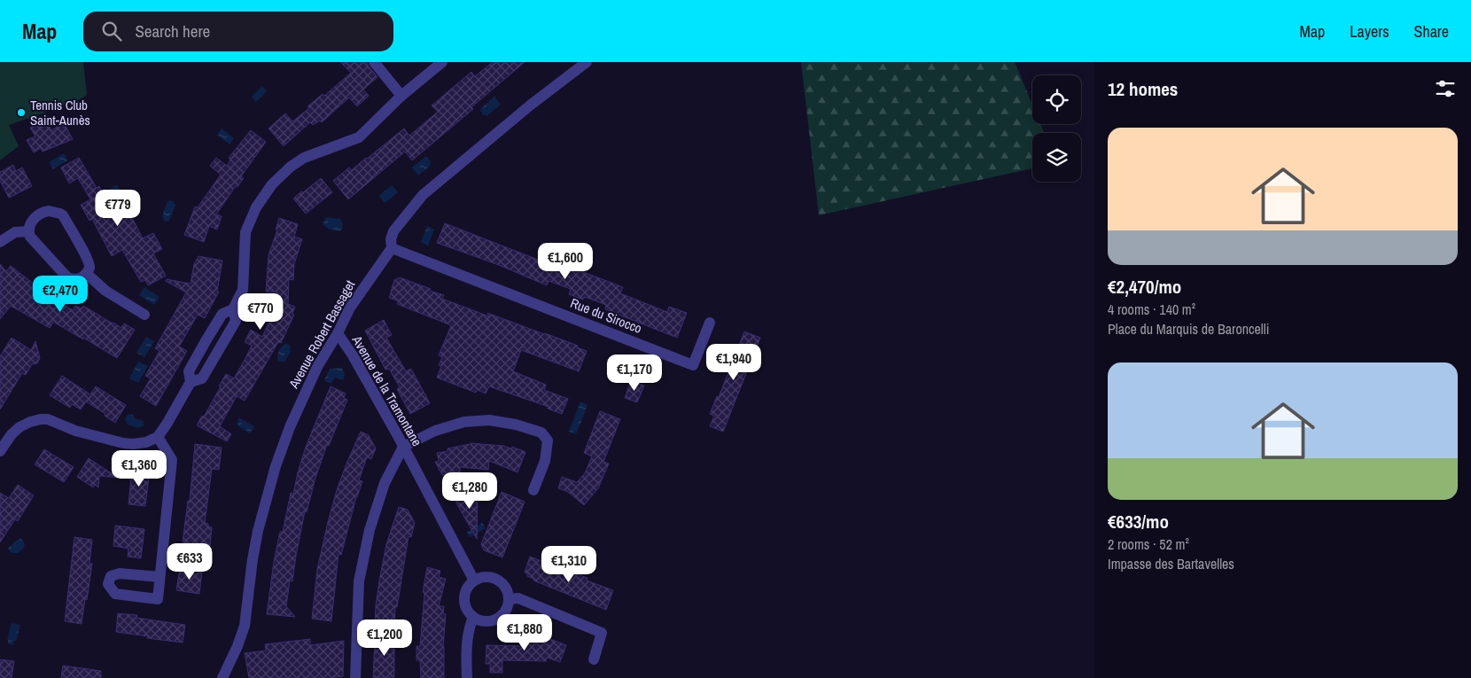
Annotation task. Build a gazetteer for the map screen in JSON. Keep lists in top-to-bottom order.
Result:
{
  "streets": {
    "street": ["Rue du Sirocco", "Avenue Robert Bassaget", "Avenue de la Tramontane"]
  },
  "crossings": [
    ["Rue du Sirocco", "Avenue Robert Bassaget"],
    ["Avenue Robert Bassaget", "Avenue de la Tramontane"]
  ],
  "places": ["Tennis Club Saint-Aunès"],
  "page": {
    "header": "Map",
    "search": "Search here",
    "nav": ["Map", "Layers", "Share"],
    "heading": "12 homes",
    "list": [
      {
        "name": "€2,470/mo",
        "note": "4 rooms · 140 m² · Place du Marquis de Baroncelli"
      },
      {
        "name": "€633/mo",
        "note": "2 rooms · 52 m² · Impasse des Bartavelles"
      }
    ],
    "price": [
      "€779",
      "€1,600",
      "€2,470",
      "€770",
      "€1,940",
      "€1,170",
      "€1,360",
      "€1,280",
      "€633",
      "€1,310",
      "€1,880",
      "€1,200"
    ]
  }
}
